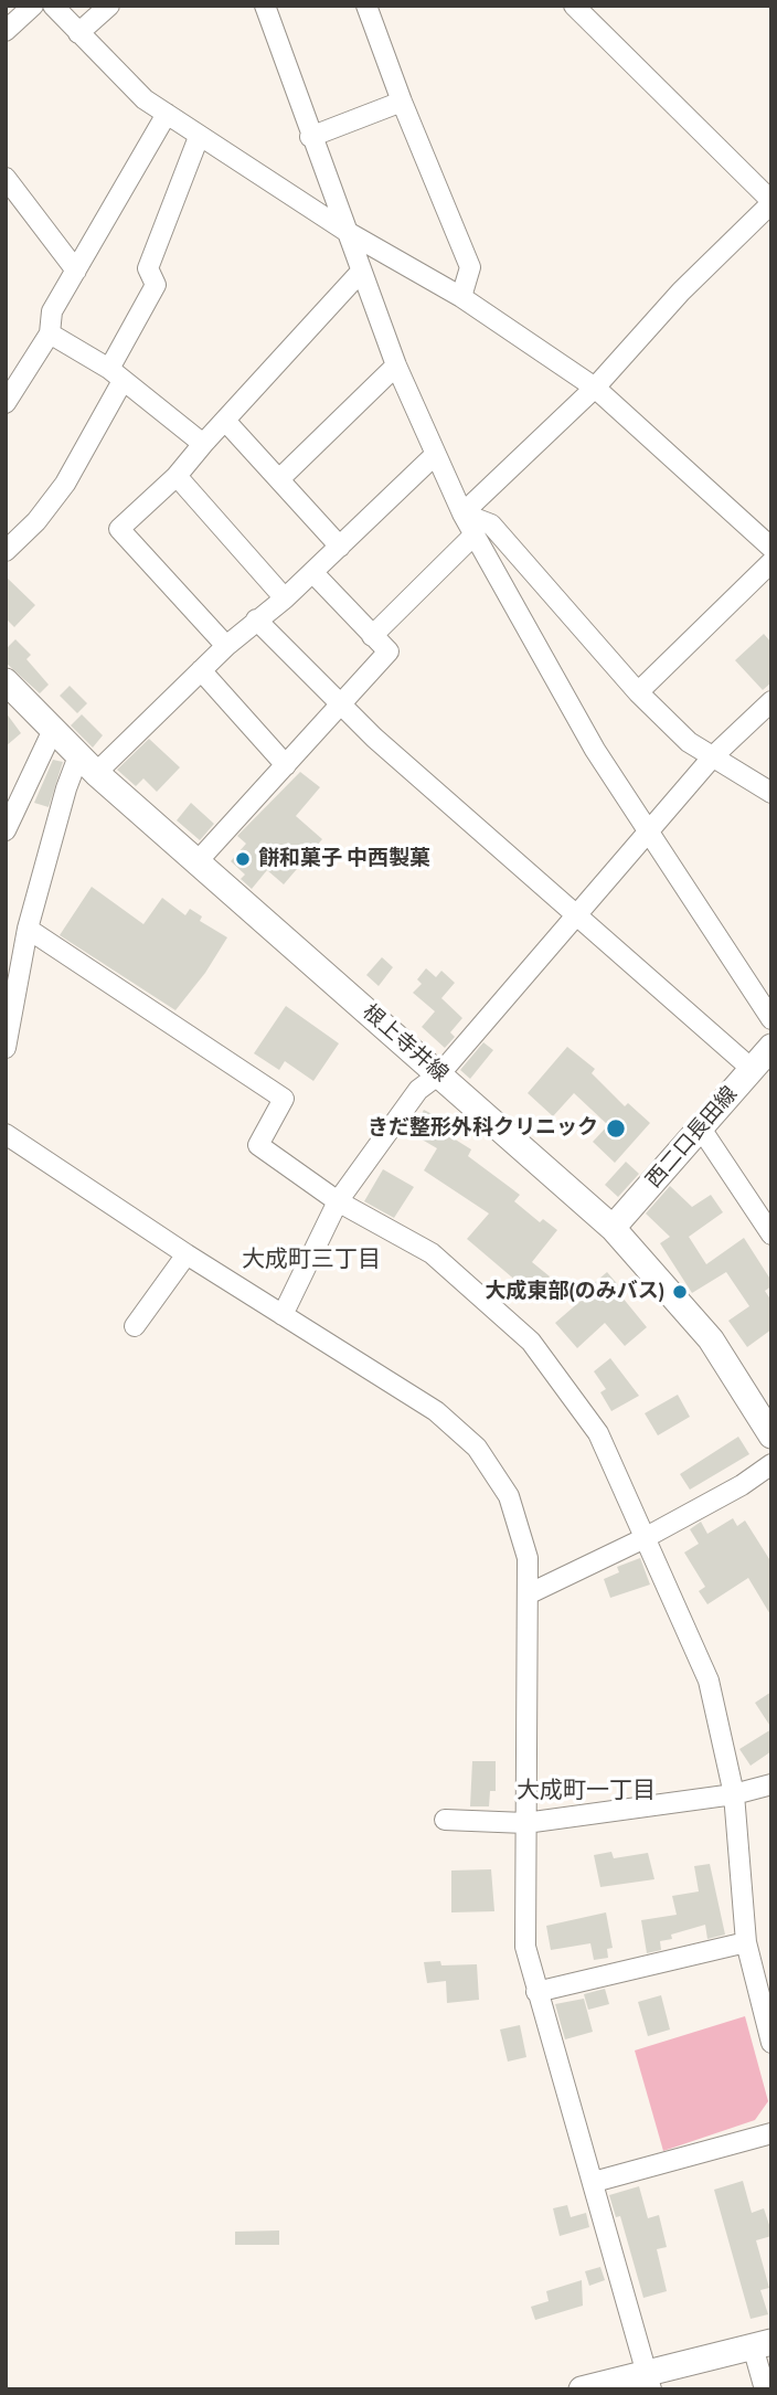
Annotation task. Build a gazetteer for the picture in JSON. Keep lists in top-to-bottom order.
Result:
{
  "streets": {
    "main road": ["根上寺井線", "西二口長田線"]
  },
  "crossings": [
    ["根上寺井線", "西二口長田線"]
  ],
  "districts": ["大成町三丁目", "大成町一丁目"],
  "places": ["餅和菓子 中西製菓", "きだ整形外科クリニック", "大成東部(のみバス)"]
}
